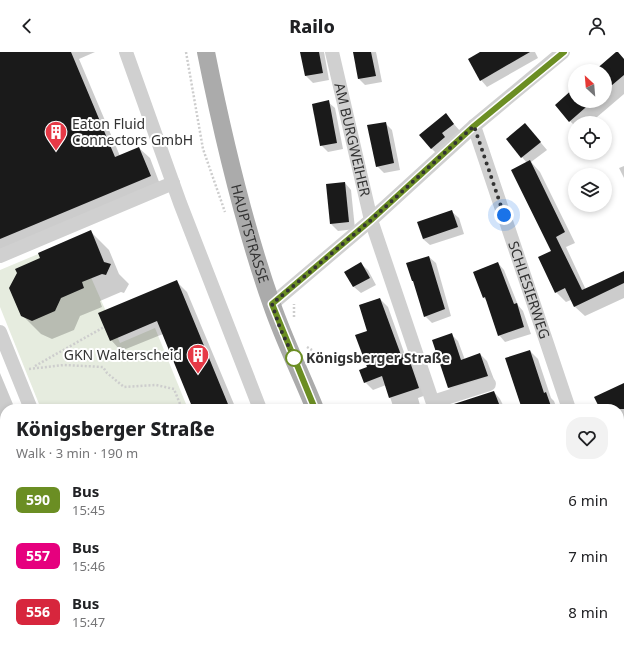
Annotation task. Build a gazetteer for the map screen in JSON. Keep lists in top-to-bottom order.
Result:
{
  "streets": {
    "main road": ["HAUPTSTRASSE"],
    "street": ["AM BURGWEIHER", "SCHLESIERWEG"]
  },
  "places": {
    "building": ["Eaton Fluid Connectors GmbH", "GKN Walterscheid"],
    "other": ["Königsberger Straße"]
  },
  "lines": ["bus line 590"],
  "north": "top left",
  "page": {
    "header": "Railo",
    "heading": ["Königsberger Straße", "Walk · 3 min · 190 m"],
    "list": [
      {
        "mark": "590",
        "name": "Bus",
        "note": "15:45",
        "value": "6 min"
      },
      {
        "mark": "557",
        "name": "Bus",
        "note": "15:46",
        "value": "7 min"
      },
      {
        "mark": "556",
        "name": "Bus",
        "note": "15:47",
        "value": "8 min"
      }
    ]
  }
}
